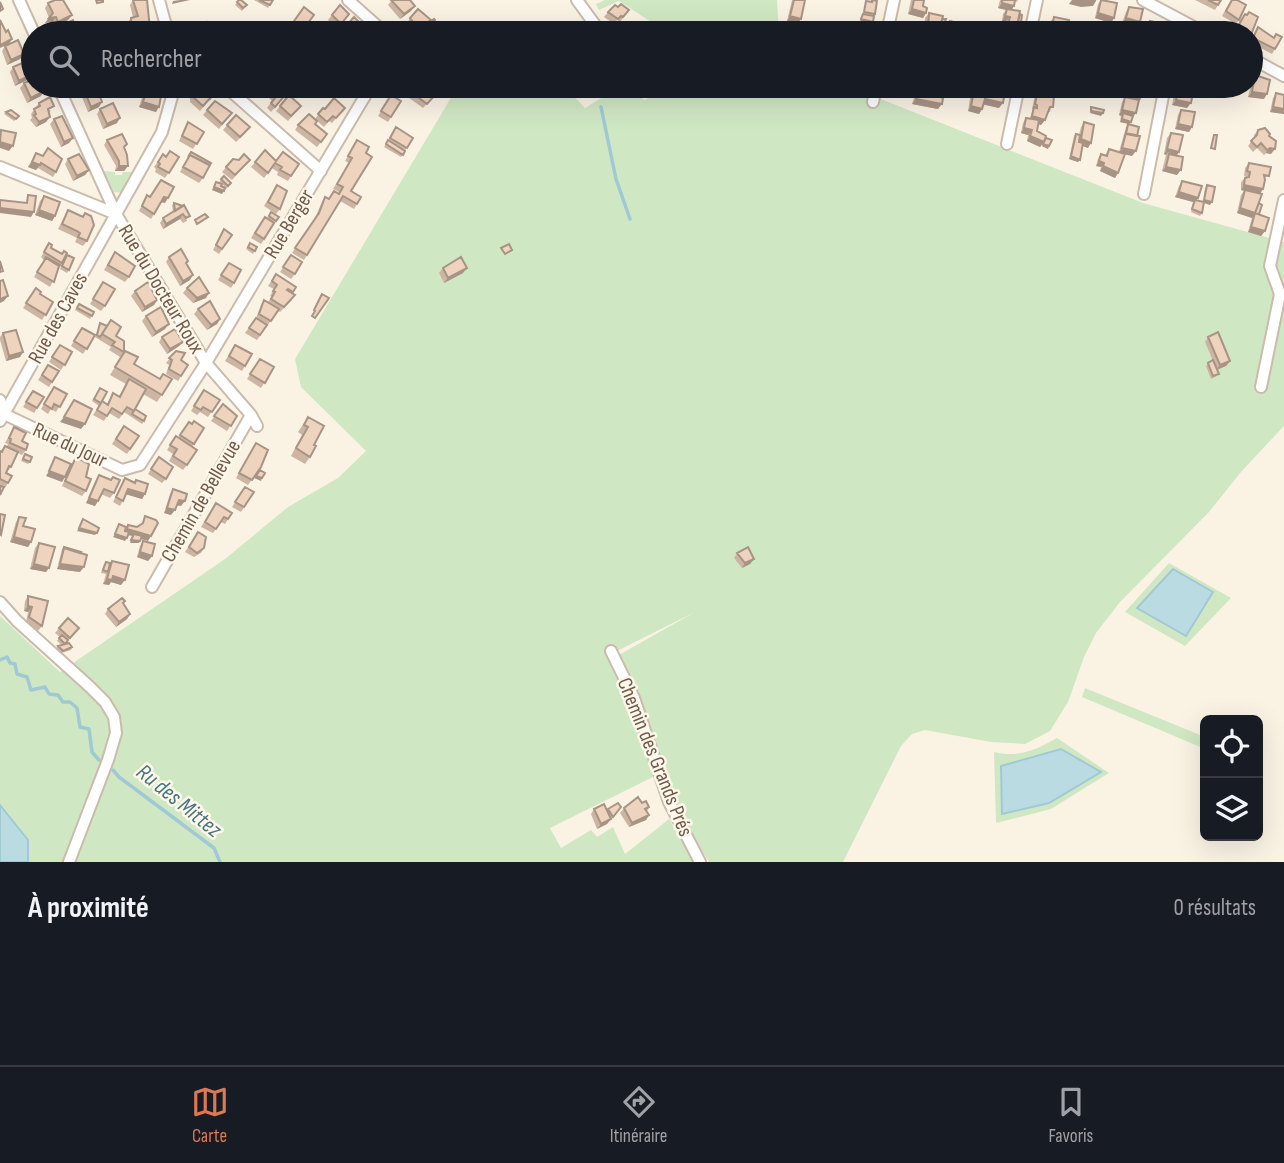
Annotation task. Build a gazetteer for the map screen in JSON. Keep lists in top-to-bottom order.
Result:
{
  "streets": {
    "street": [
      "Rue Berger",
      "Rue du Docteur Roux",
      "Rue des Caves",
      "Rue du Jour",
      "Chemin de Bellevue",
      "Chemin des Grands Prés"
    ]
  },
  "crossings": [
    ["Rue Berger", "Rue du Docteur Roux"],
    ["Rue Berger", "Rue du Jour"],
    ["Rue du Docteur Roux", "Rue des Caves"],
    ["Rue du Docteur Roux", "Rue du Jour"],
    ["Rue du Docteur Roux", "Chemin de Bellevue"],
    ["Rue des Caves", "Rue du Jour"]
  ],
  "water": ["Ru des Mittez"],
  "page": {
    "search": "Rechercher",
    "heading": ["À proximité", "0 résultats"],
    "nav": ["Carte", "Itinéraire", "Favoris"]
  }
}
